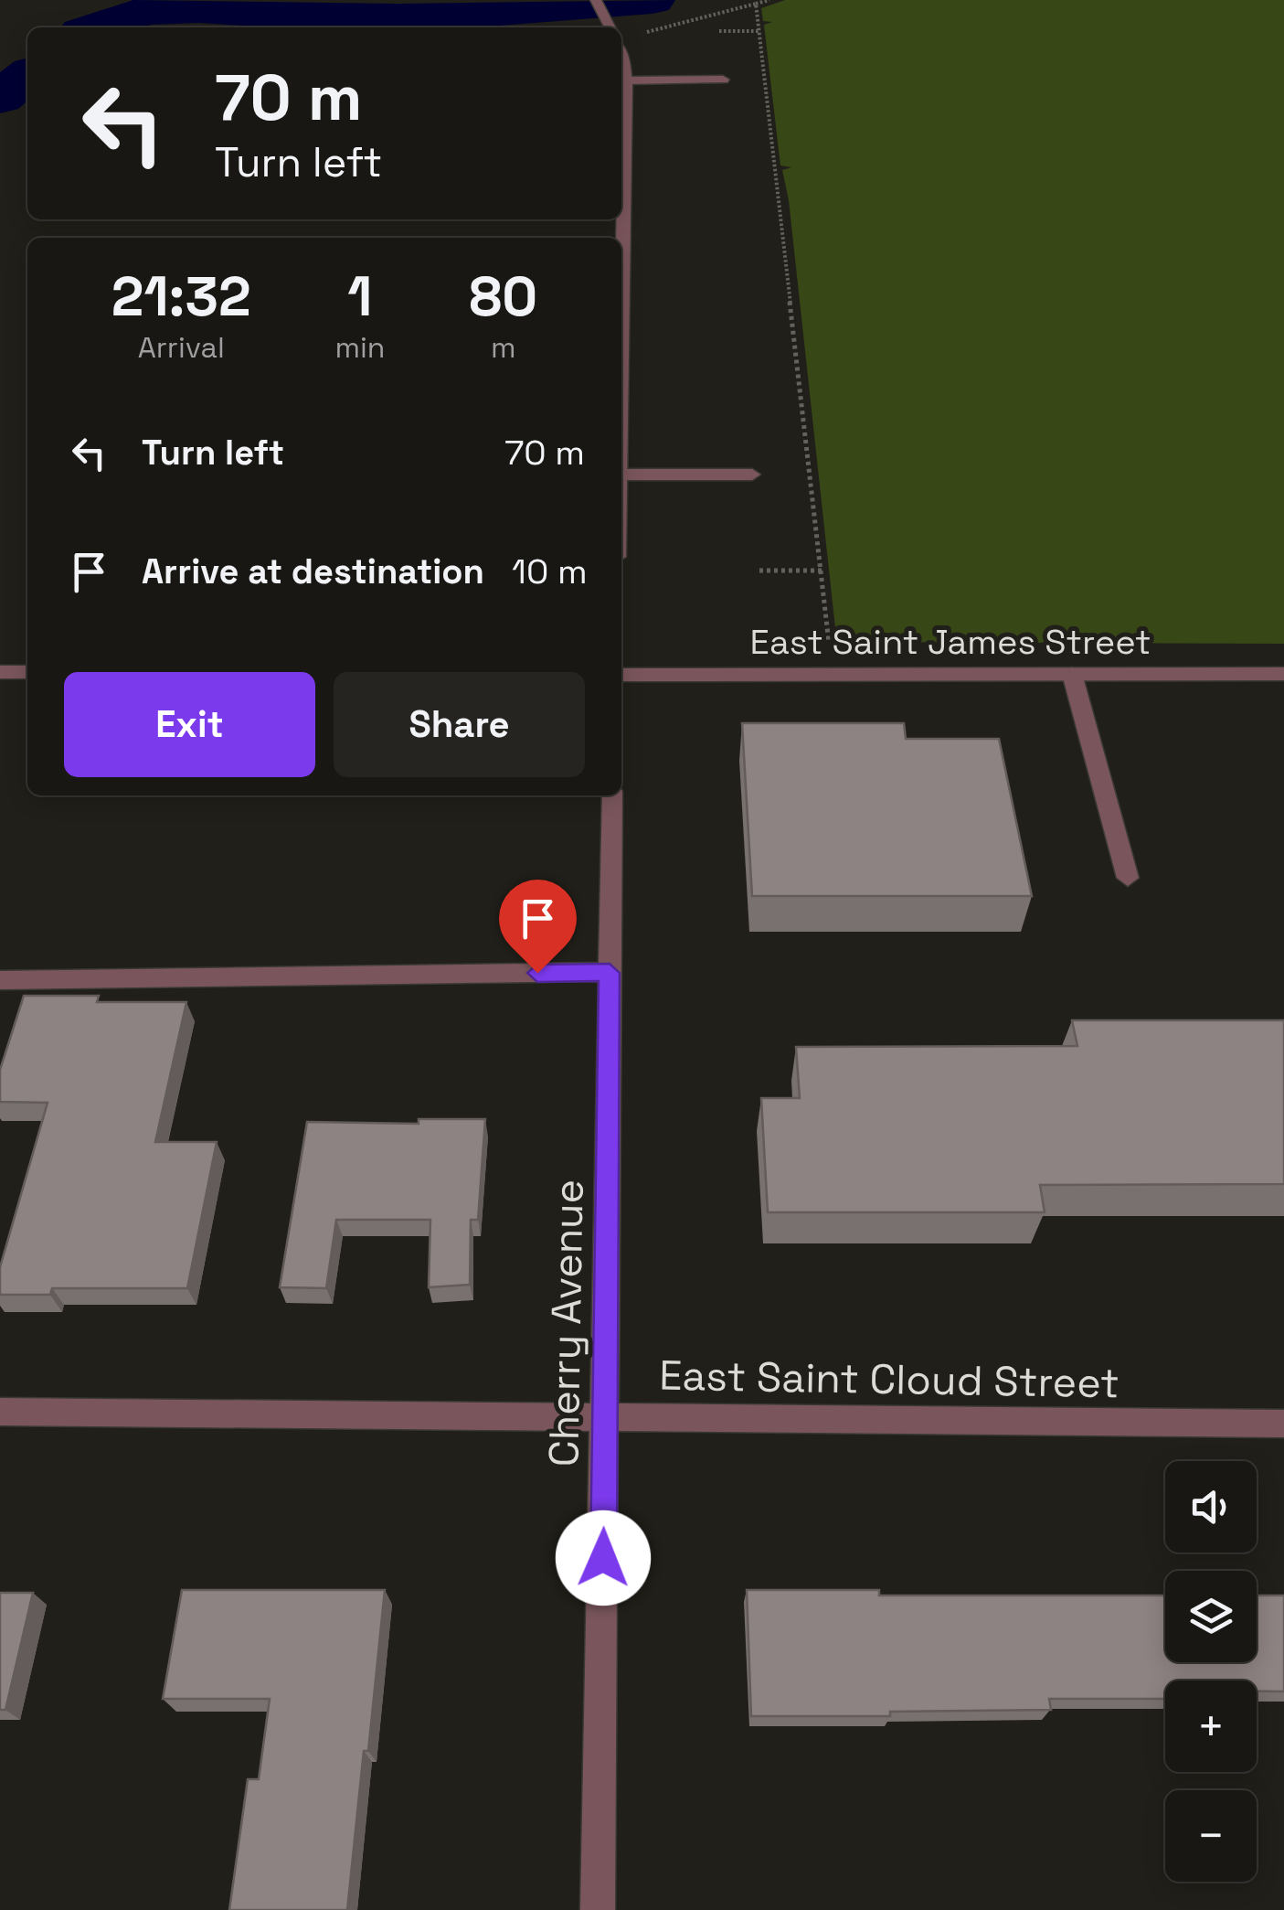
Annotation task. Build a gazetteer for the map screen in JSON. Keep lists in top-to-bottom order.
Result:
{
  "streets": {
    "street": ["East Saint James Street", "Cherry Avenue", "East Saint Cloud Street"]
  },
  "crossings": [
    ["Cherry Avenue", "East Saint Cloud Street"]
  ],
  "page": {
    "turn": ["70 m", "Turn left"],
    "eta": [
      "21:32",
      "Arrival",
      "1",
      "min",
      "80",
      "m"
    ],
    "list": [
      {
        "name": "Turn left",
        "value": "70 m"
      },
      {
        "name": "Arrive at destination",
        "value": "10 m"
      }
    ],
    "buttons": ["Exit", "Share"],
    "map_buttons": ["+", "−"]
  }
}
